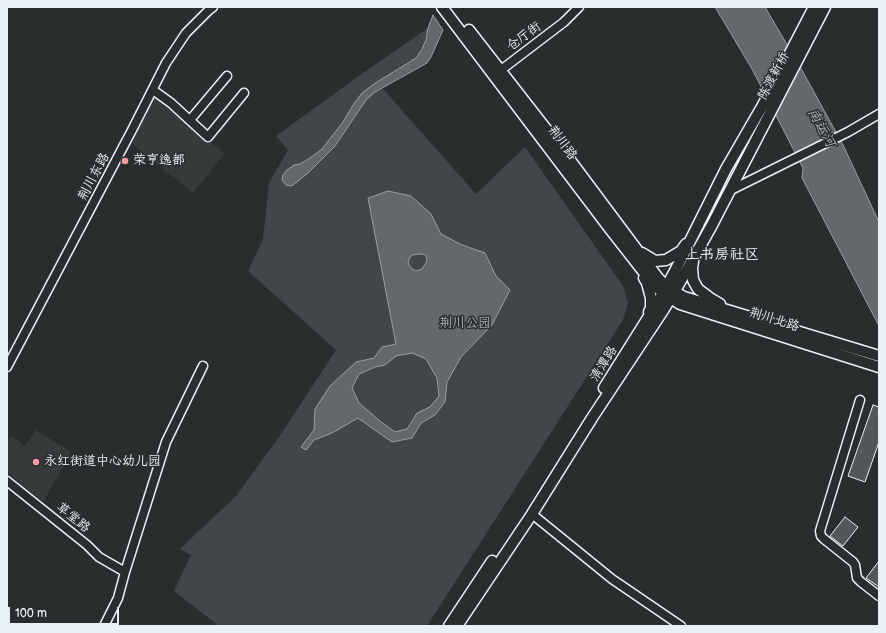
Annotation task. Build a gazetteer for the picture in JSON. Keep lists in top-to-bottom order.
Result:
{
  "streets": {
    "main road": [
      "陈渡新桥",
      "荆川路",
      "荆川北路",
      "清潭路"
    ],
    "street": ["仓厅街", "荆川东路", "草堂路"]
  },
  "crossings": [
    ["仓厅街", "荆川路"],
    ["陈渡新桥", "清潭路"],
    ["荆川路", "荆川北路"],
    ["荆川路", "清潭路"],
    ["荆川北路", "清潭路"]
  ],
  "districts": ["上书房社区"],
  "water": ["南运河"],
  "parks": ["荆川公园"],
  "places": ["荣亨逸都", "永红街道中心幼儿园"],
  "scale_bar": "100 m"
}
